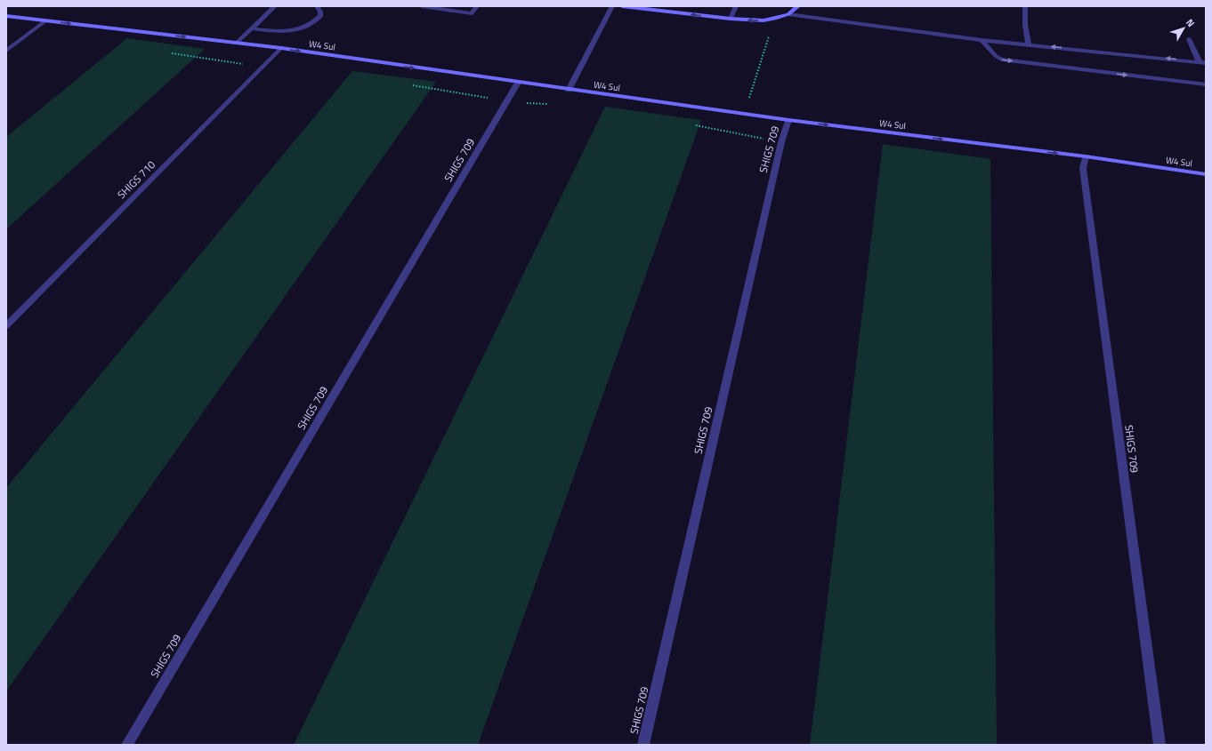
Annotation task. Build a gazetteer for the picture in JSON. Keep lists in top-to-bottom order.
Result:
{
  "streets": {
    "main road": ["W4 Sul"],
    "street": ["SHIGS 709", "SHIGS 710"]
  },
  "crossings": [
    ["W4 Sul", "SHIGS 709"],
    ["W4 Sul", "SHIGS 710"]
  ],
  "one_way": ["W4 Sul"],
  "north": "top right"
}
